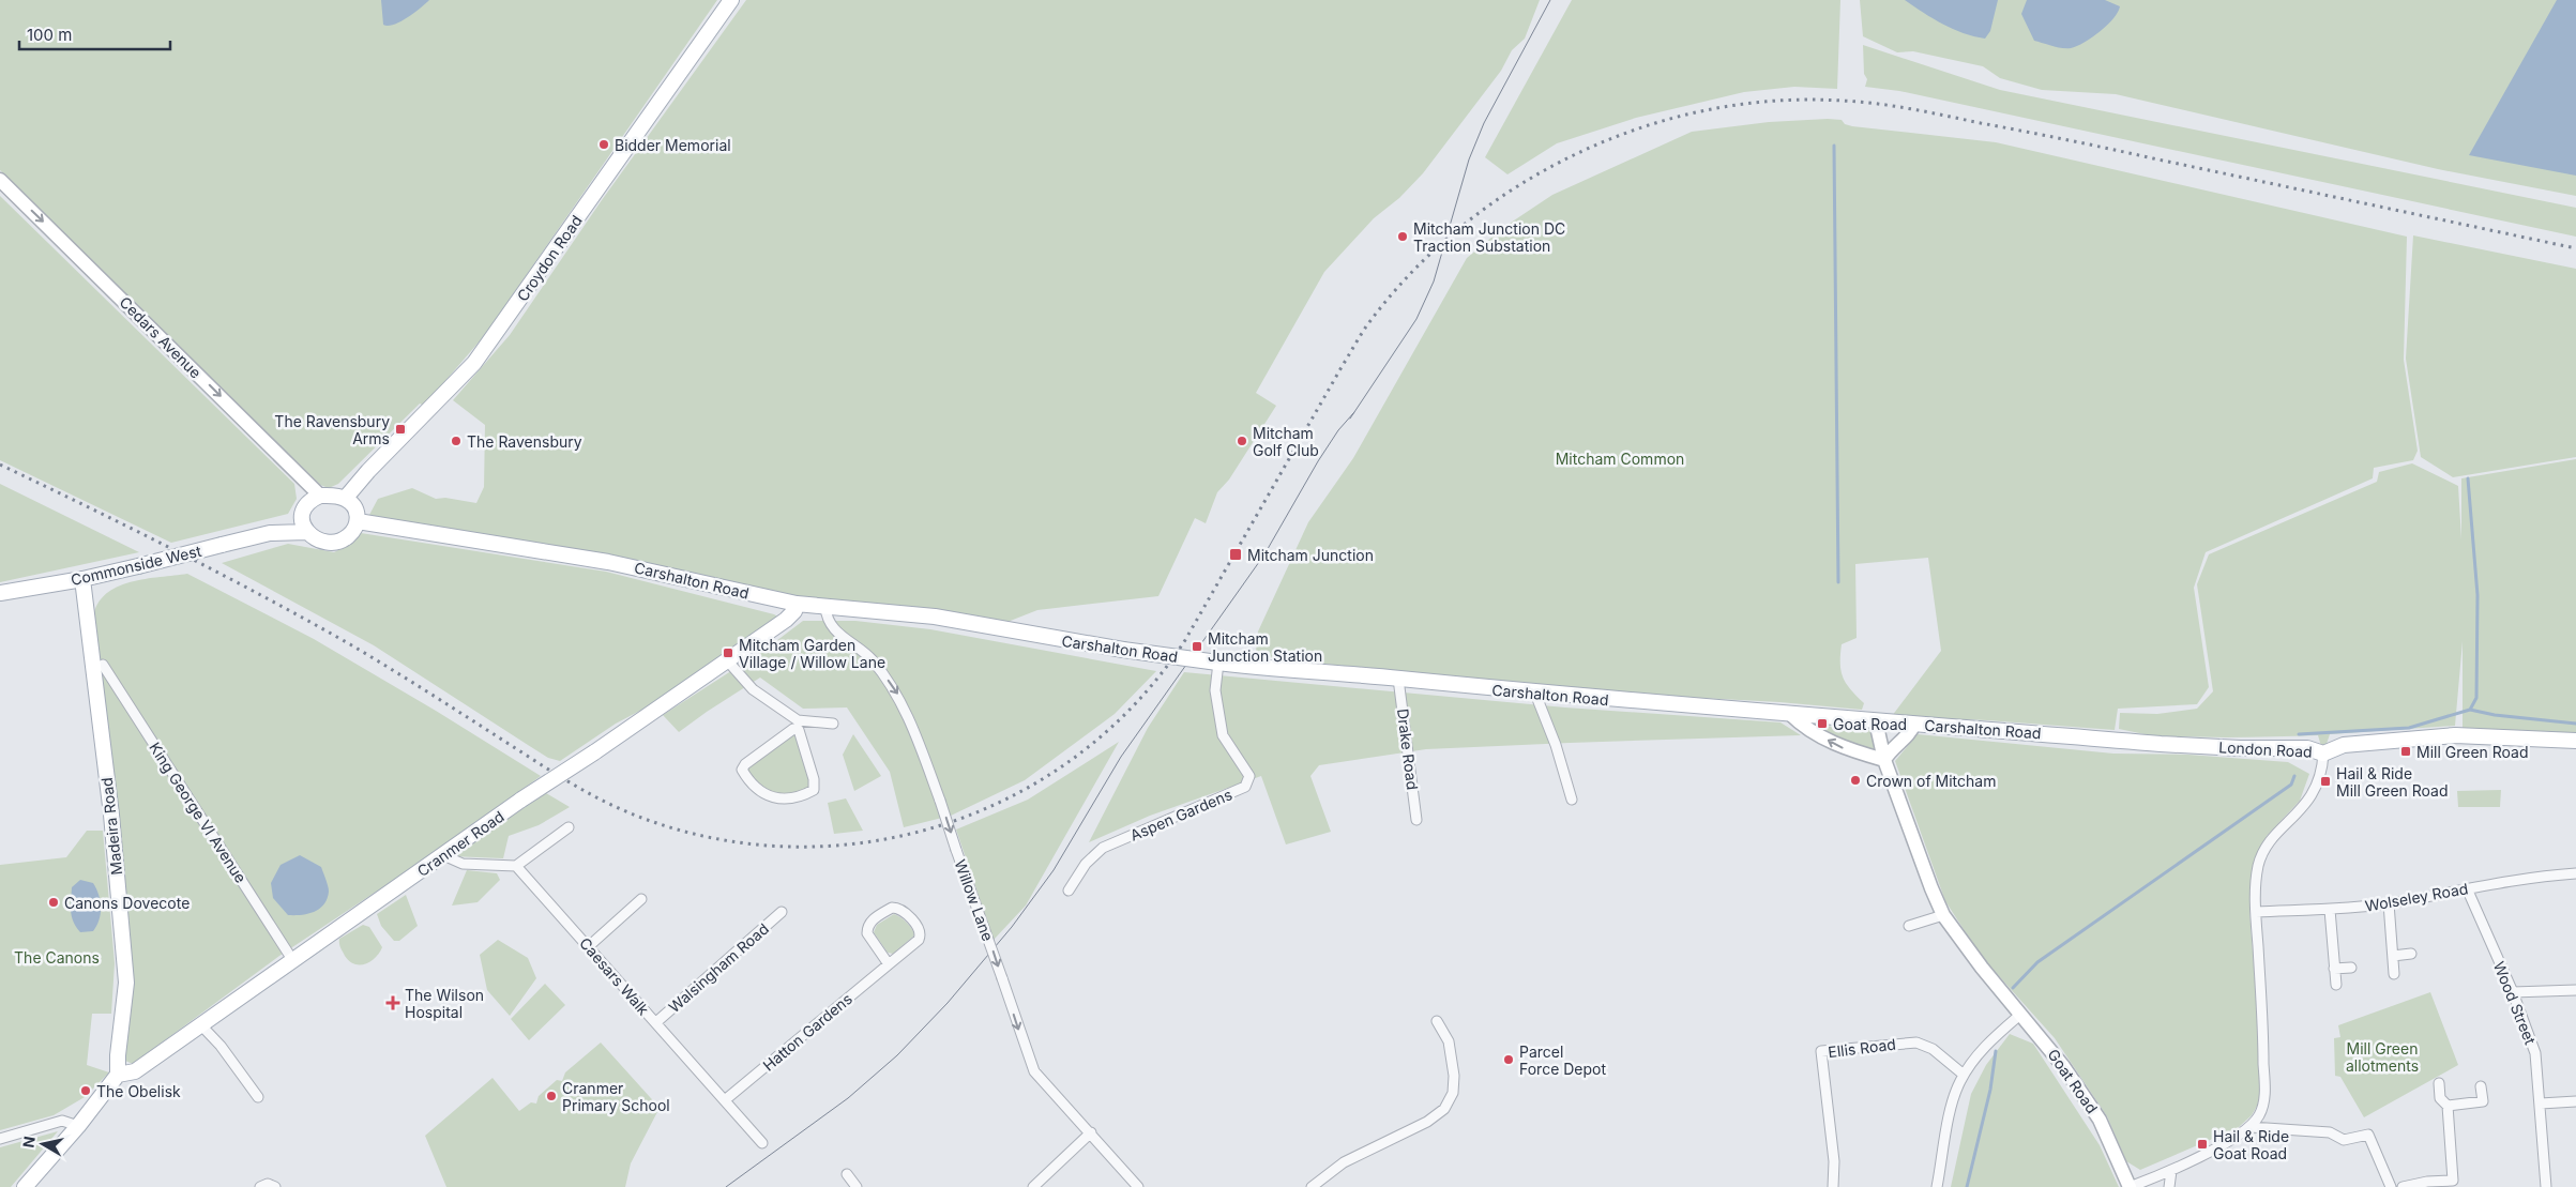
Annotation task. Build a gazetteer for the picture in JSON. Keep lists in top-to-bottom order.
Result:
{
  "streets": {
    "main road": [
      "Croydon Road",
      "Commonside West",
      "Carshalton Road",
      "London Road",
      "Madeira Road",
      "Cranmer Road"
    ],
    "street": [
      "Cedars Avenue",
      "Drake Road",
      "King George VI Avenue",
      "Aspen Gardens",
      "Wolseley Road",
      "Willow Lane",
      "Walsingham Road",
      "Caesars Walk",
      "Wood Street",
      "Hatton Gardens",
      "Ellis Road",
      "Goat Road"
    ]
  },
  "crossings": [
    ["Croydon Road", "Cedars Avenue"],
    ["Croydon Road", "Commonside West"],
    ["Croydon Road", "Carshalton Road"],
    ["Cedars Avenue", "Commonside West"],
    ["Cedars Avenue", "Carshalton Road"],
    ["Commonside West", "Carshalton Road"],
    ["Commonside West", "Madeira Road"],
    ["Carshalton Road", "Drake Road"],
    ["Carshalton Road", "London Road"],
    ["Carshalton Road", "Aspen Gardens"],
    ["Carshalton Road", "Cranmer Road"],
    ["Carshalton Road", "Willow Lane"],
    ["Carshalton Road", "Goat Road"],
    ["King George VI Avenue", "Cranmer Road"],
    ["Madeira Road", "Cranmer Road"],
    ["Wolseley Road", "Wood Street"],
    ["Walsingham Road", "Caesars Walk"],
    ["Caesars Walk", "Hatton Gardens"]
  ],
  "one_way": ["Cedars Avenue", "Willow Lane"],
  "parks": ["Mitcham Common", "The Canons", "Mill Green allotments"],
  "places": {
    "other": [
      "Bidder Memorial",
      "Mitcham Junction DC Traction Substation",
      "The Ravensbury",
      "Mitcham Golf Club",
      "Crown of Mitcham",
      "Canons Dovecote",
      "Parcel Force Depot",
      "The Obelisk",
      "Cranmer Primary School"
    ],
    "transit": [
      "The Ravensbury Arms",
      "Mitcham Junction",
      "Mitcham Junction Station",
      "Mitcham Garden Village / Willow Lane",
      "Goat Road",
      "Mill Green Road",
      "Hail & Ride Mill Green Road",
      "Hail & Ride Goat Road"
    ],
    "health": ["The Wilson Hospital"]
  },
  "scale_bar": "100 m",
  "north": "left"
}
